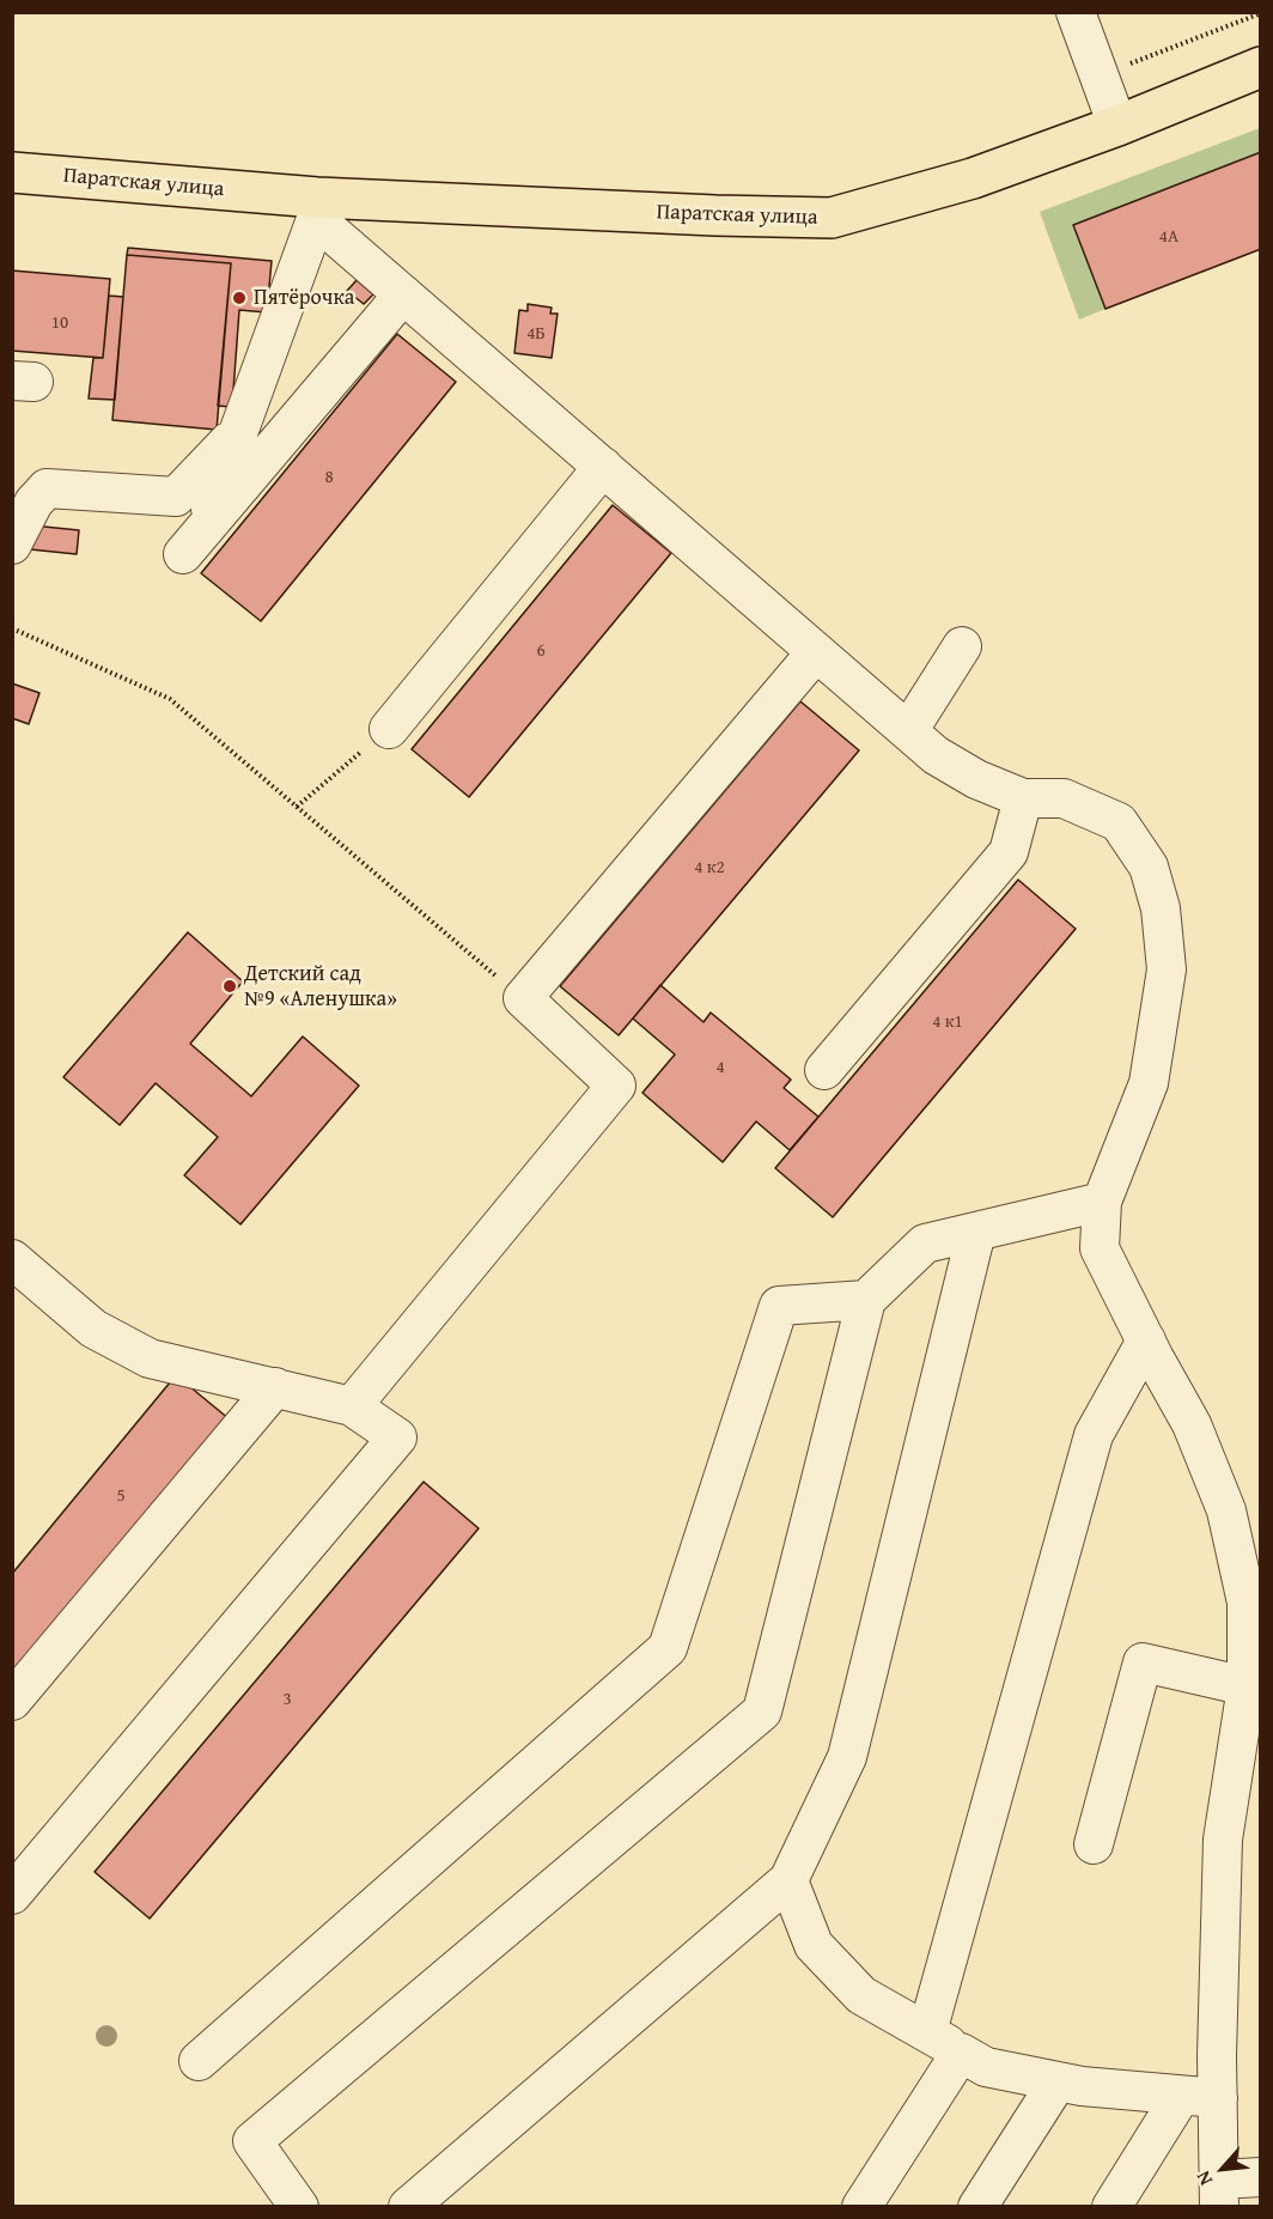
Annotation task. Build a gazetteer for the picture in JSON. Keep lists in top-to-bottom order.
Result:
{
  "streets": {
    "main road": ["Паратская улица"]
  },
  "places": ["Пятёрочка", "Детский сад №9 «Аленушка»"],
  "house_numbers": [
    "4А",
    "10",
    "4Б",
    "8",
    "6",
    "4 к2",
    "4 к1",
    "4",
    "5",
    "3"
  ],
  "north": "bottom left"
}
